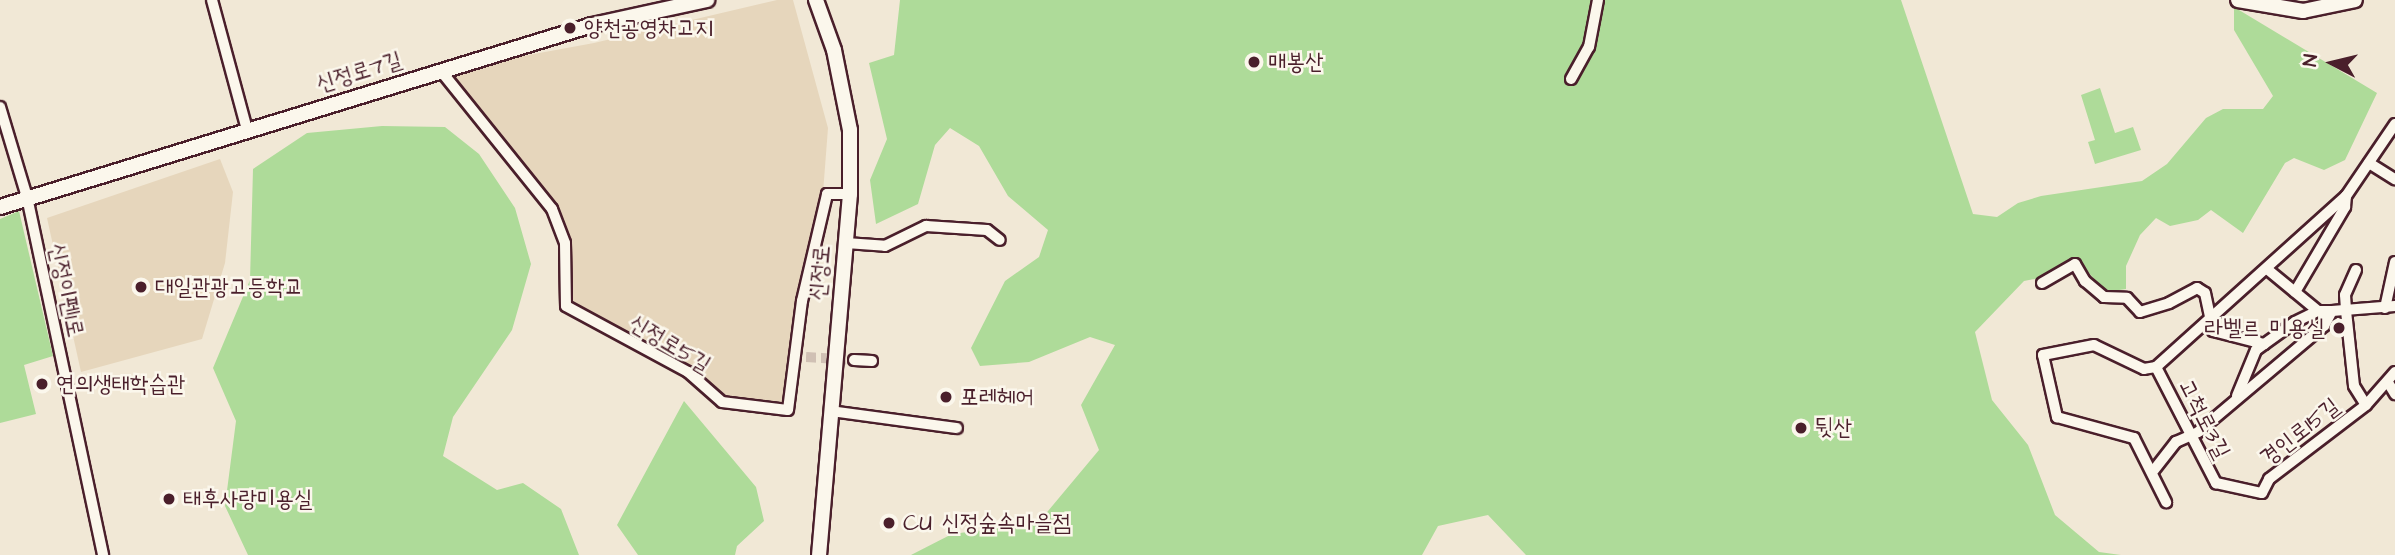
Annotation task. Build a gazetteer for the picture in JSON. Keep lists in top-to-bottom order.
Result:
{
  "streets": {
    "street": [
      "신정로7길",
      "신정로",
      "신정이펜1로",
      "신정로5길",
      "고척로3길",
      "경인로15길"
    ]
  },
  "crossings": [
    ["신정로7길", "신정이펜1로"],
    ["신정로7길", "신정로5길"],
    ["신정로", "신정로5길"],
    ["고척로3길", "경인로15길"]
  ],
  "places": [
    "양천공영차고지",
    "매봉산",
    "대일관광고등학교",
    "라벨르 미용실",
    "연의생태학습관",
    "포레헤어",
    "뒷산",
    "태후사랑미용실",
    "CU 신정숲속마을점"
  ],
  "north": "left"
}
